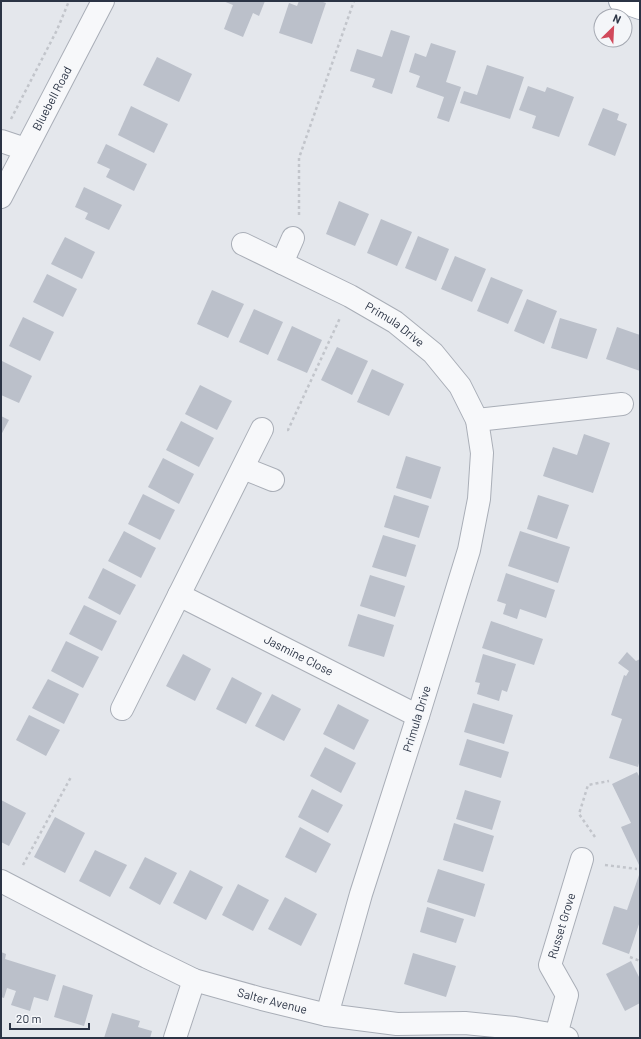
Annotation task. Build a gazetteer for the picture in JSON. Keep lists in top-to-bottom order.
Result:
{
  "streets": {
    "street": [
      "Bluebell Road",
      "Primula Drive",
      "Jasmine Close",
      "Russet Grove",
      "Salter Avenue"
    ]
  },
  "crossings": [
    ["Primula Drive", "Jasmine Close"],
    ["Primula Drive", "Salter Avenue"],
    ["Russet Grove", "Salter Avenue"]
  ],
  "scale_bar": "20 m",
  "north": "top right"
}
